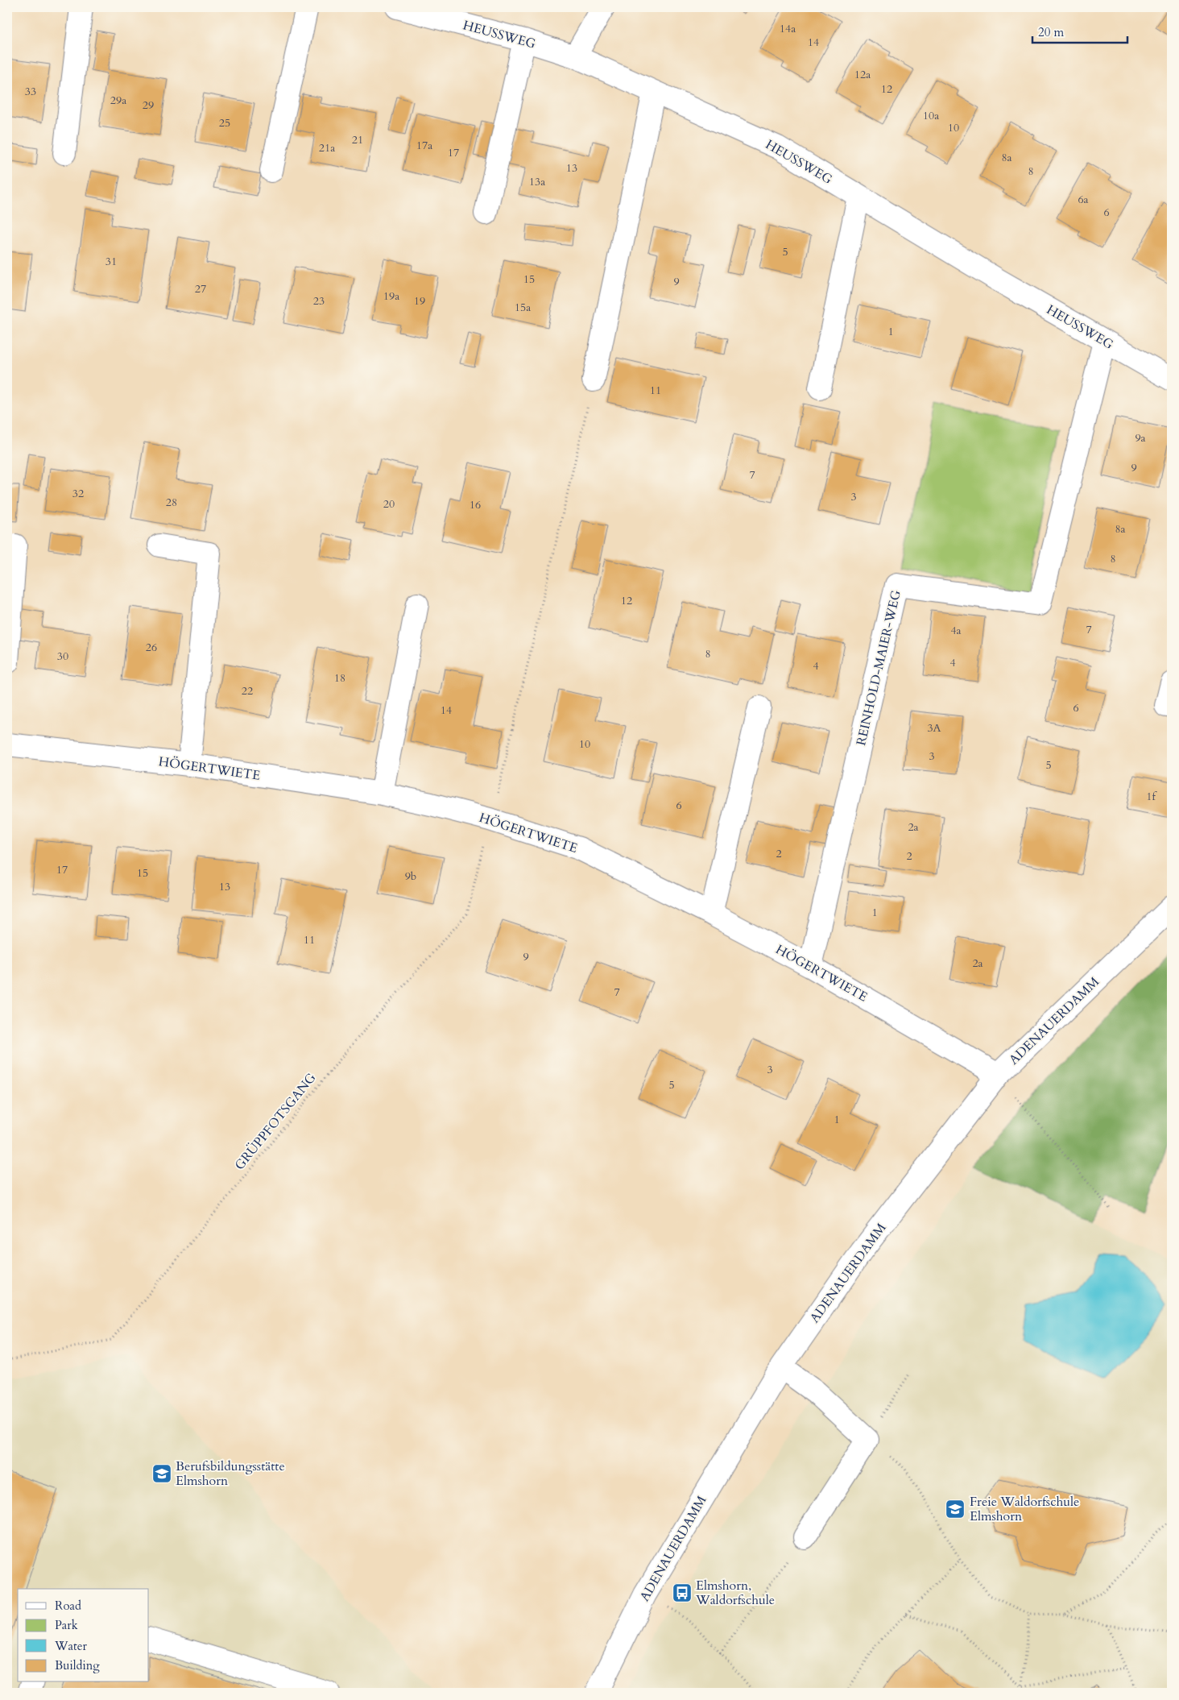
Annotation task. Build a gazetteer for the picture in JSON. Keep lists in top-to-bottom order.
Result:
{
  "streets": {
    "street": [
      "HEUSSWEG",
      "REINHOLD-MAIER-WEG",
      "HÖGERTWIETE",
      "ADENAUERDAMM"
    ],
    "path": ["GRÜPPFOTSGANG"]
  },
  "crossings": [
    ["HEUSSWEG", "REINHOLD-MAIER-WEG"],
    ["REINHOLD-MAIER-WEG", "HÖGERTWIETE"],
    ["HÖGERTWIETE", "ADENAUERDAMM"],
    ["HÖGERTWIETE", "GRÜPPFOTSGANG"]
  ],
  "places": {
    "school or university": ["Berufsbildungsstätte Elmshorn", "Freie Waldorfschule Elmshorn"],
    "bus stop": ["Elmshorn, Waldorfschule"]
  },
  "house_numbers": [
    "14a",
    "14",
    "12a",
    "12",
    "33",
    "29a",
    "29",
    "10a",
    "25",
    "10",
    "21",
    "17a",
    "21a",
    "17",
    "8a",
    "13",
    "8",
    "13a",
    "6a",
    "6",
    "5",
    "31",
    "15",
    "9",
    "27",
    "19a",
    "23",
    "19",
    "15a",
    "1",
    "11",
    "9a",
    "9",
    "7",
    "32",
    "3",
    "28",
    "20",
    "16",
    "8a",
    "8",
    "12",
    "7",
    "4a",
    "26",
    "8",
    "30",
    "4",
    "4",
    "18",
    "22",
    "6",
    "14",
    "3A",
    "10",
    "3",
    "5",
    "1f",
    "6",
    "2a",
    "2",
    "2",
    "17",
    "15",
    "9b",
    "13",
    "1",
    "11",
    "9",
    "2a",
    "7",
    "3",
    "5",
    "1"
  ],
  "legend": [
    "Road",
    "Park",
    "Water",
    "Building"
  ],
  "scale_bar": "20 m"
}
